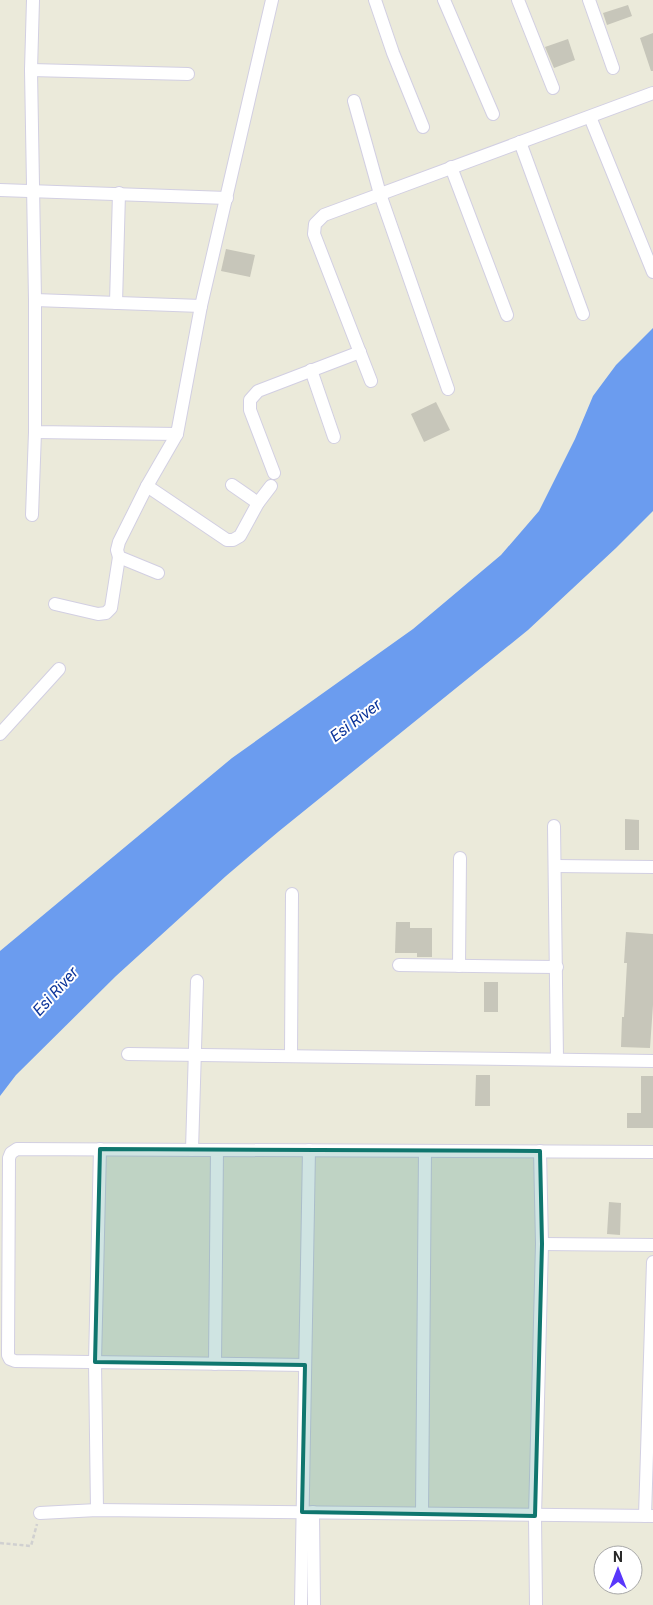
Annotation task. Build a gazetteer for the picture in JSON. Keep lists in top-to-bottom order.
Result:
{
  "water": ["Esi River"],
  "north": "top"
}
